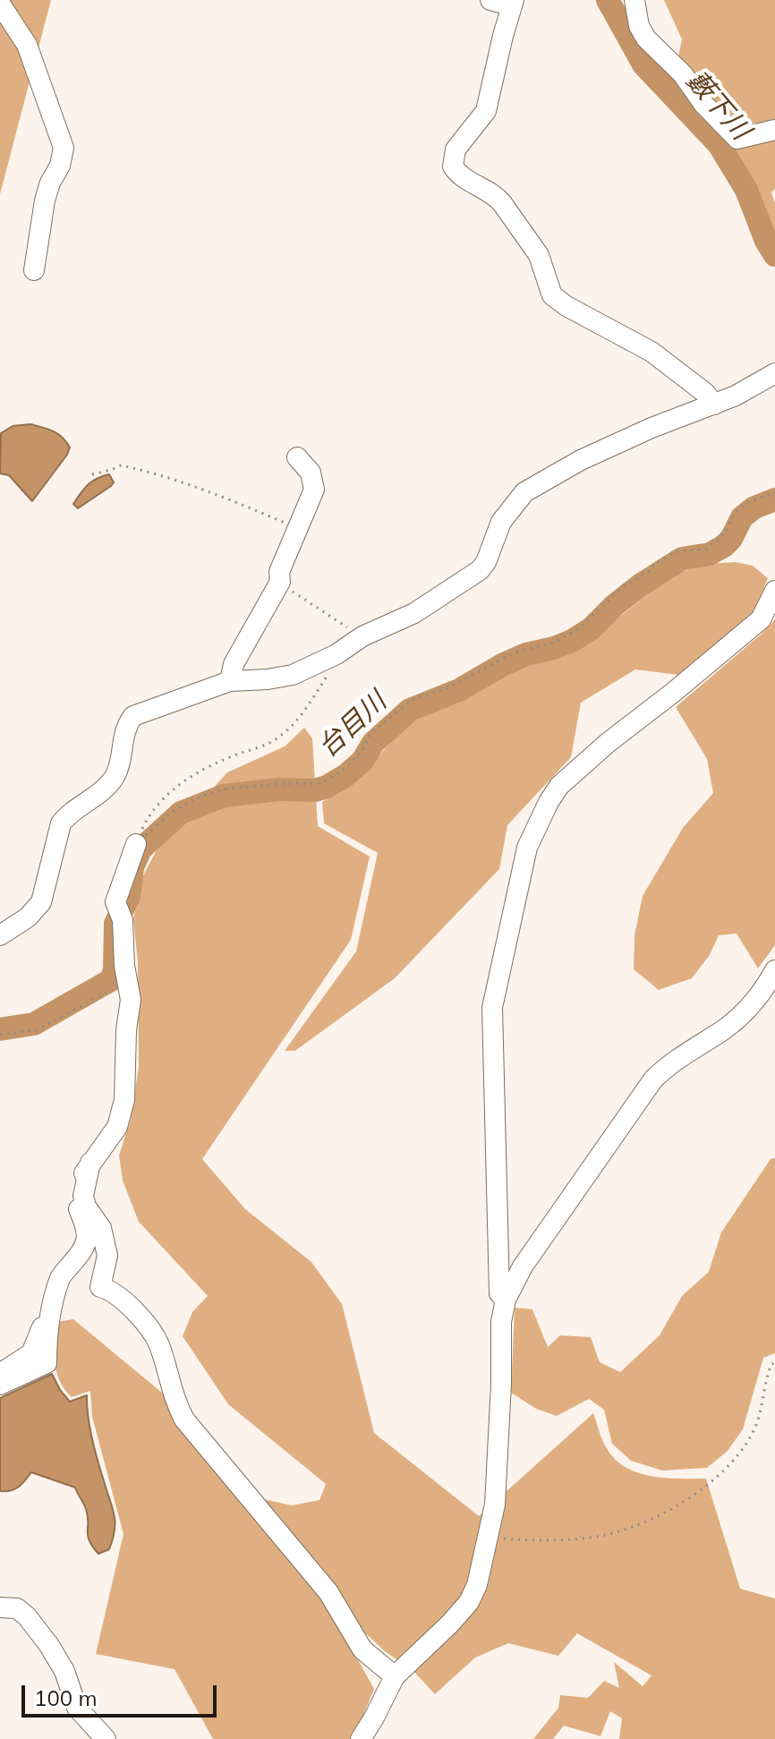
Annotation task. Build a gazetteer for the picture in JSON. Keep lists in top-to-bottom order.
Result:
{
  "water": ["藪下川", "台目川"],
  "scale_bar": "100 m"
}
